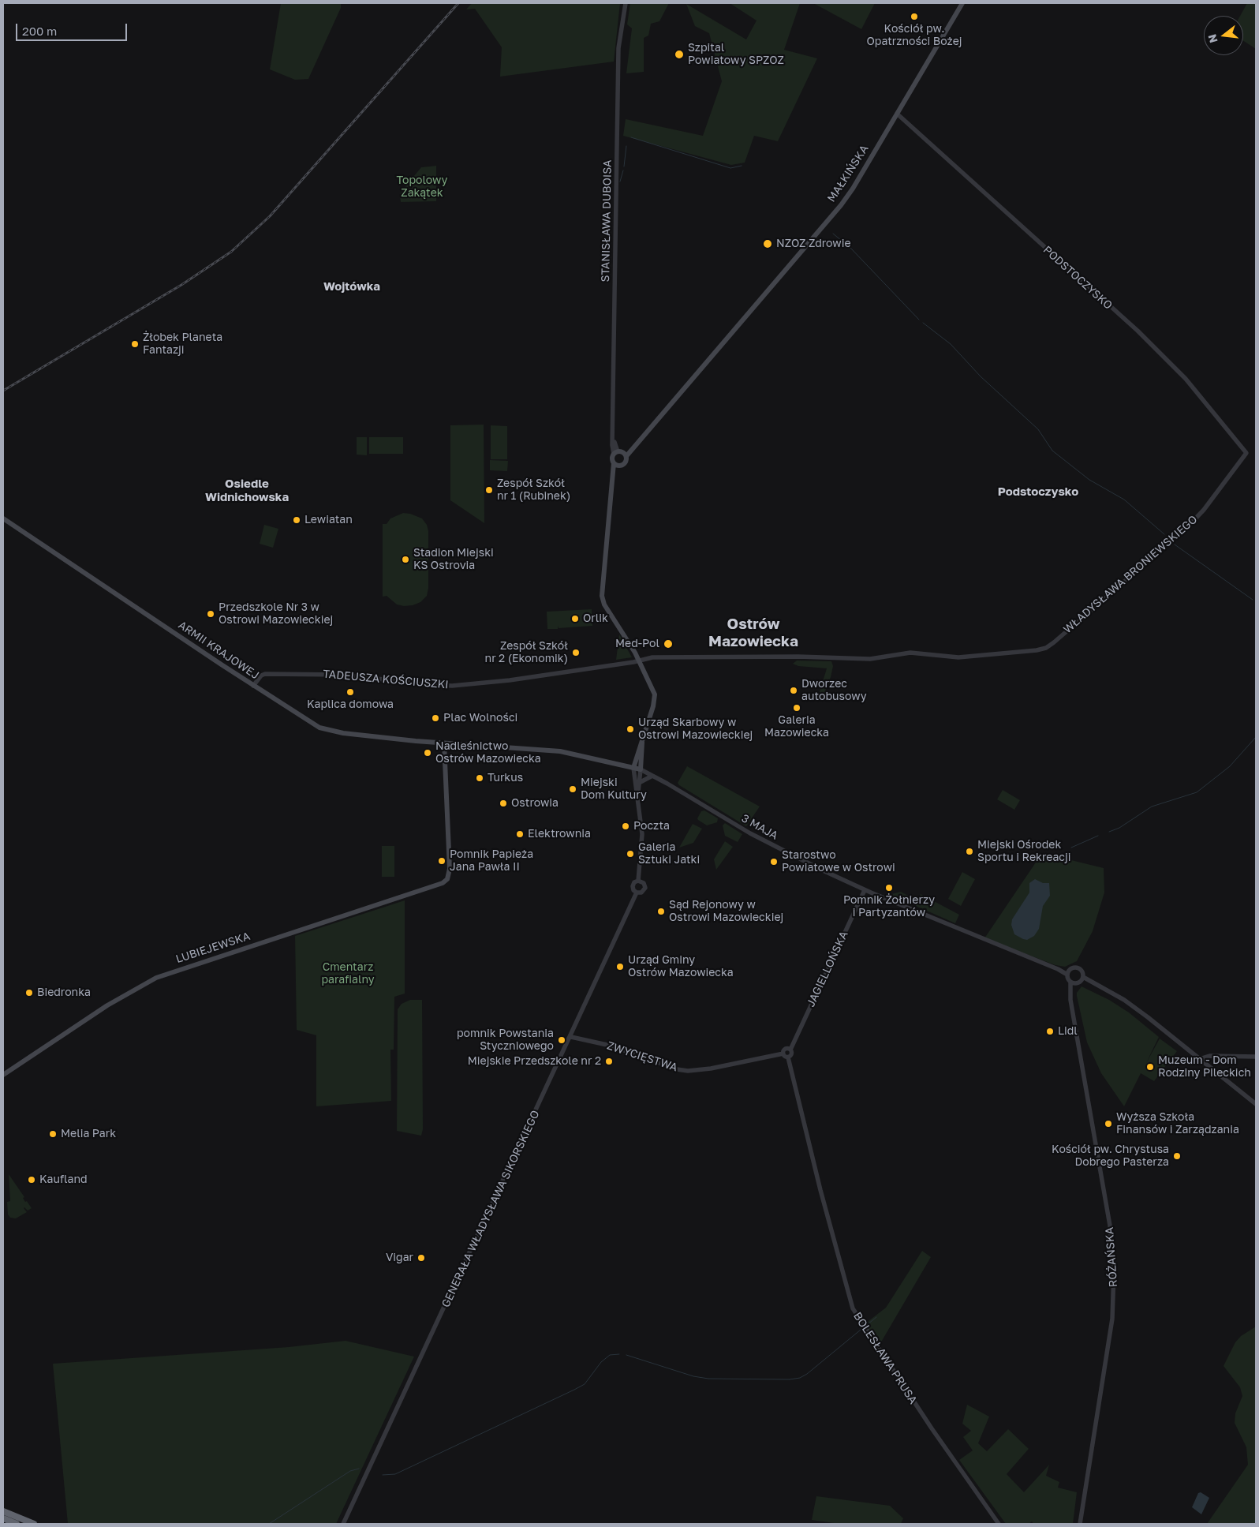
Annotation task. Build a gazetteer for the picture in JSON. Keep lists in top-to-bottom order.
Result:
{
  "streets": {
    "main road": [
      "MAŁKIŃSKA",
      "ARMII KRAJOWEJ",
      "3 MAJA",
      "LUBIEJEWSKA"
    ],
    "street": [
      "STANISŁAWA DUBOISA",
      "PODSTOCZYSKO",
      "WŁADYSŁAWA BRONIEWSKIEGO",
      "TADEUSZA KOŚCIUSZKI",
      "JAGIELLOŃSKA",
      "ZWYCIĘSTWA",
      "GENERAŁA WŁADYSŁAWA SIKORSKIEGO",
      "RÓŻAŃSKA",
      "BOLESŁAWA PRUSA"
    ]
  },
  "crossings": [
    ["MAŁKIŃSKA", "STANISŁAWA DUBOISA"],
    ["MAŁKIŃSKA", "PODSTOCZYSKO"],
    ["PODSTOCZYSKO", "WŁADYSŁAWA BRONIEWSKIEGO"],
    ["WŁADYSŁAWA BRONIEWSKIEGO", "TADEUSZA KOŚCIUSZKI"],
    ["ARMII KRAJOWEJ", "TADEUSZA KOŚCIUSZKI"],
    ["ARMII KRAJOWEJ", "3 MAJA"],
    ["ARMII KRAJOWEJ", "LUBIEJEWSKA"],
    ["3 MAJA", "LUBIEJEWSKA"],
    ["3 MAJA", "JAGIELLOŃSKA"],
    ["3 MAJA", "RÓŻAŃSKA"],
    ["JAGIELLOŃSKA", "ZWYCIĘSTWA"],
    ["JAGIELLOŃSKA", "BOLESŁAWA PRUSA"],
    ["ZWYCIĘSTWA", "GENERAŁA WŁADYSŁAWA SIKORSKIEGO"]
  ],
  "districts": [
    "Wojtówka",
    "Osiedle Widnichowska",
    "Podstoczysko",
    "Ostrów Mazowiecka"
  ],
  "parks": ["Topolowy Zakątek", "Cmentarz parafialny"],
  "places": [
    "Kościół pw. Opatrzności Bożej",
    "Szpital Powiatowy SPZOZ",
    "NZOZ Zdrowie",
    "Żłobek Planeta Fantazji",
    "Zespół Szkół nr 1 (Rubinek)",
    "Lewiatan",
    "Stadion Miejski KS Ostrovia",
    "Przedszkole Nr 3 w Ostrowi Mazowieckiej",
    "Orlik",
    "Med-Pol",
    "Zespół Szkół nr 2 (Ekonomik)",
    "Dworzec autobusowy",
    "Kaplica domowa",
    "Galeria Mazowiecka",
    "Plac Wolności",
    "Urząd Skarbowy w Ostrowi Mazowieckiej",
    "Nadleśnictwo Ostrów Mazowiecka",
    "Turkus",
    "Miejski Dom Kultury",
    "Ostrowia",
    "Poczta",
    "Elektrownia",
    "Miejski Ośrodek Sportu i Rekreacji",
    "Galeria Sztuki Jatki",
    "Pomnik Papieża Jana Pawła II",
    "Starostwo Powiatowe w Ostrowi",
    "Pomnik Żołnierzy i Partyzantów",
    "Sąd Rejonowy w Ostrowi Mazowieckiej",
    "Urząd Gminy Ostrów Mazowiecka",
    "Biedronka",
    "Lidl",
    "pomnik Powstania Styczniowego",
    "Miejskie Przedszkole nr 2",
    "Muzeum - Dom Rodziny Pileckich",
    "Wyższa Szkoła Finansów i Zarządzania",
    "Melia Park",
    "Kościół pw. Chrystusa Dobrego Pasterza",
    "Kaufland",
    "Vigar"
  ],
  "scale_bar": "200 m",
  "north": "left"
}
